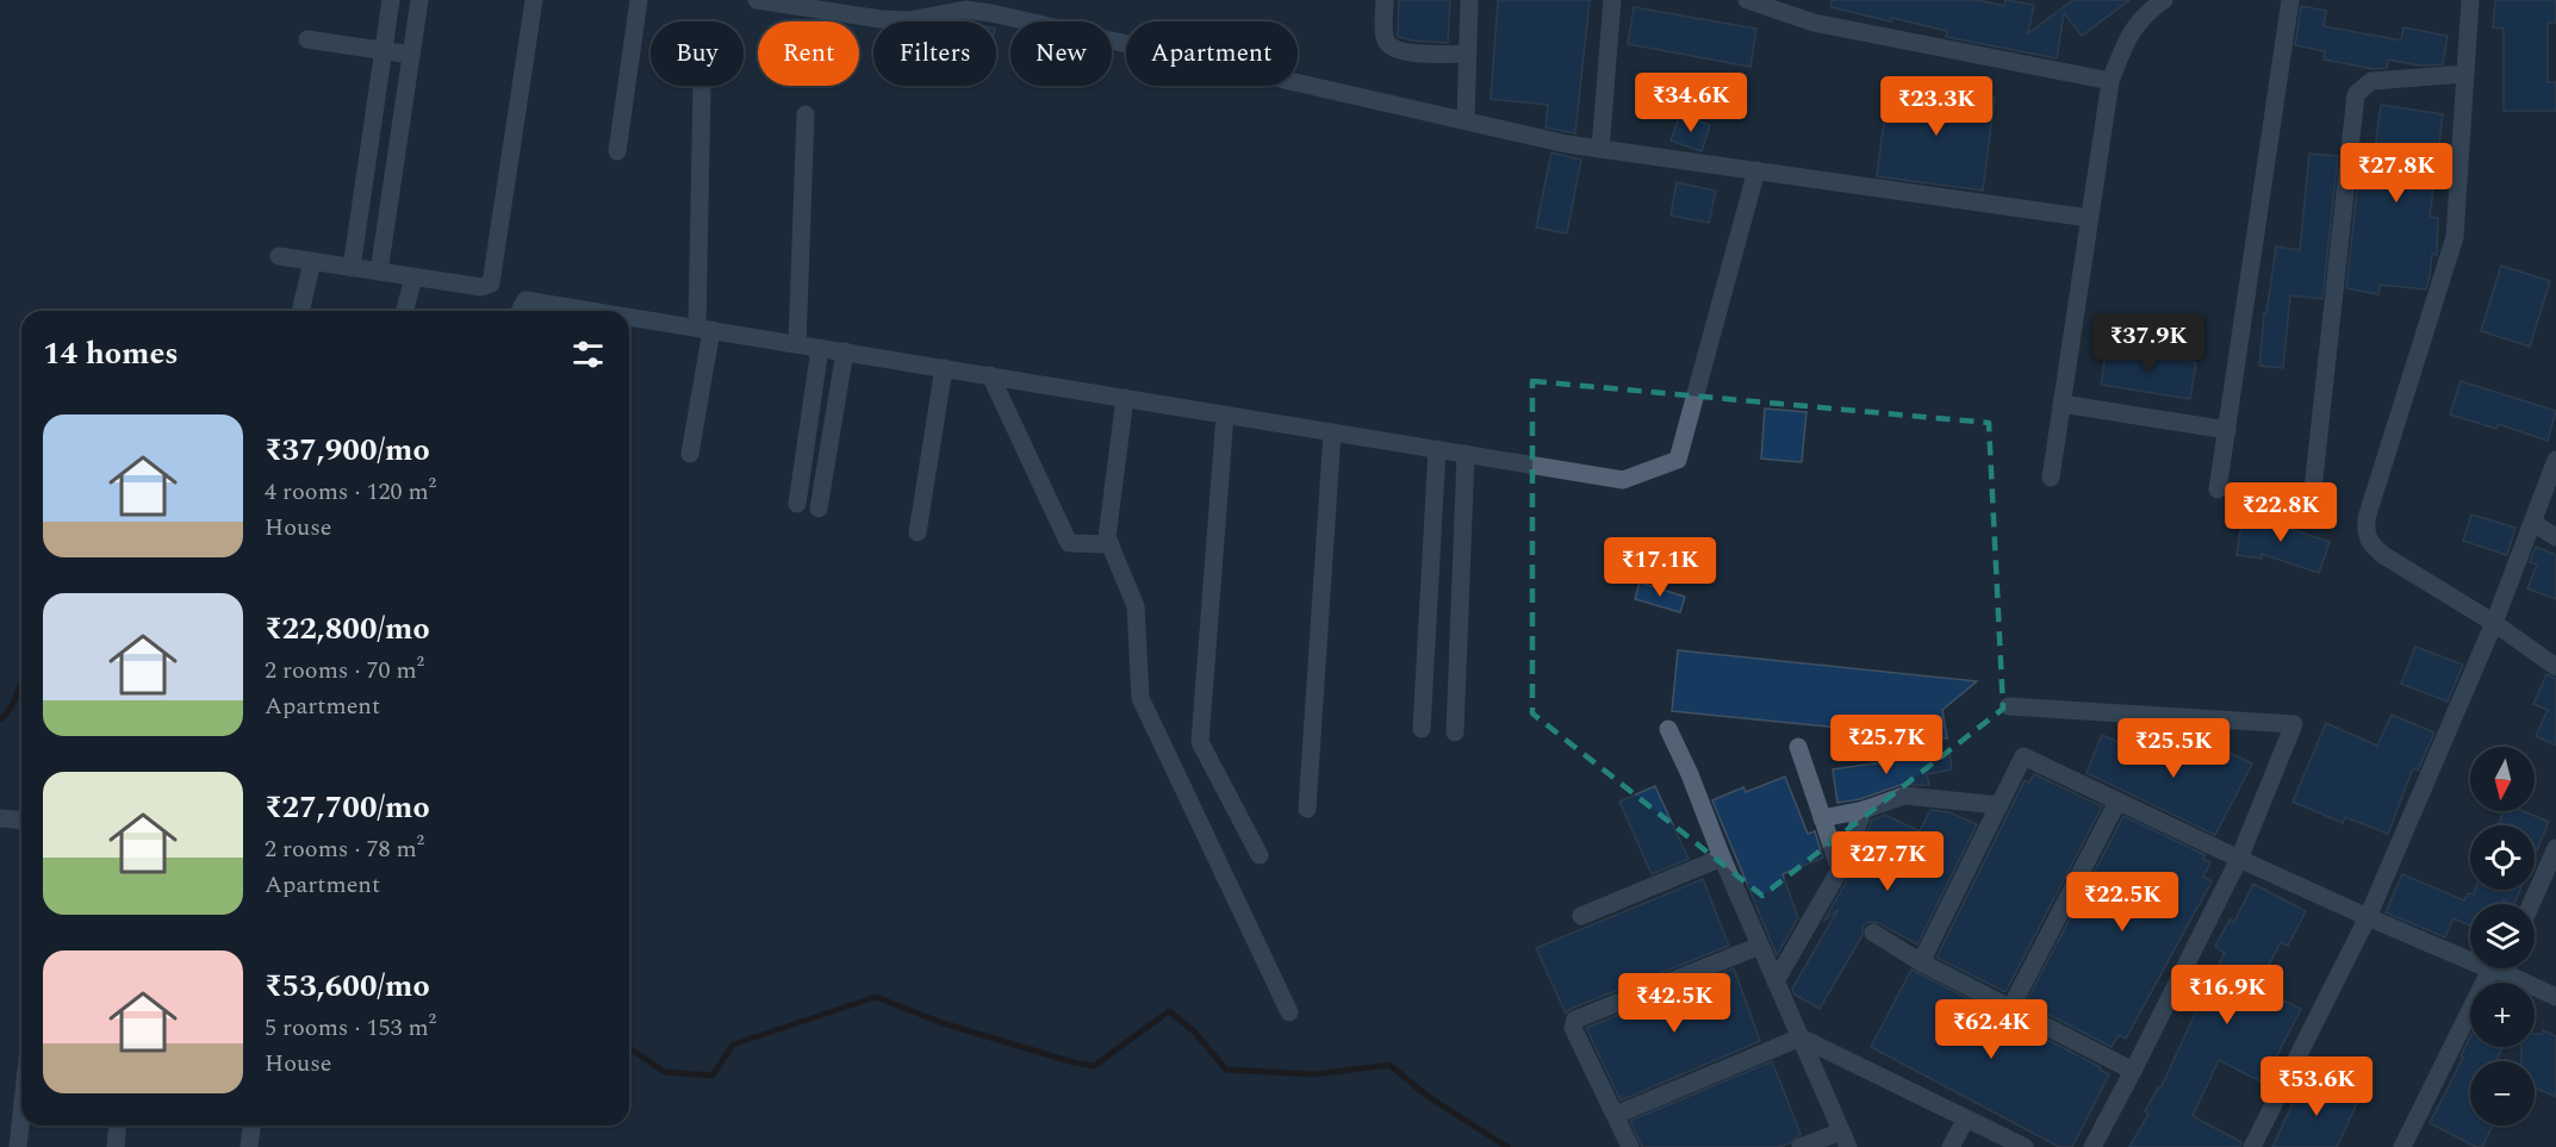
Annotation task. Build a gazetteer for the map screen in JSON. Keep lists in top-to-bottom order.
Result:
{
  "north": "bottom",
  "page": {
    "chip": [
      "Buy",
      "Rent",
      "Filters",
      "New",
      "Apartment"
    ],
    "price": [
      "₹34.6K",
      "₹23.3K",
      "₹27.8K",
      "₹37.9K",
      "₹22.8K",
      "₹17.1K",
      "₹25.7K",
      "₹25.5K",
      "₹27.7K",
      "₹22.5K",
      "₹16.9K",
      "₹42.5K",
      "₹62.4K",
      "₹53.6K"
    ],
    "heading": "14 homes",
    "list": [
      {
        "name": "₹37,900/mo",
        "note": "4 rooms · 120 m² · House"
      },
      {
        "name": "₹22,800/mo",
        "note": "2 rooms · 70 m² · Apartment"
      },
      {
        "name": "₹27,700/mo",
        "note": "2 rooms · 78 m² · Apartment"
      },
      {
        "name": "₹53,600/mo",
        "note": "5 rooms · 153 m² · House"
      }
    ],
    "map_buttons": ["+", "−"]
  }
}
